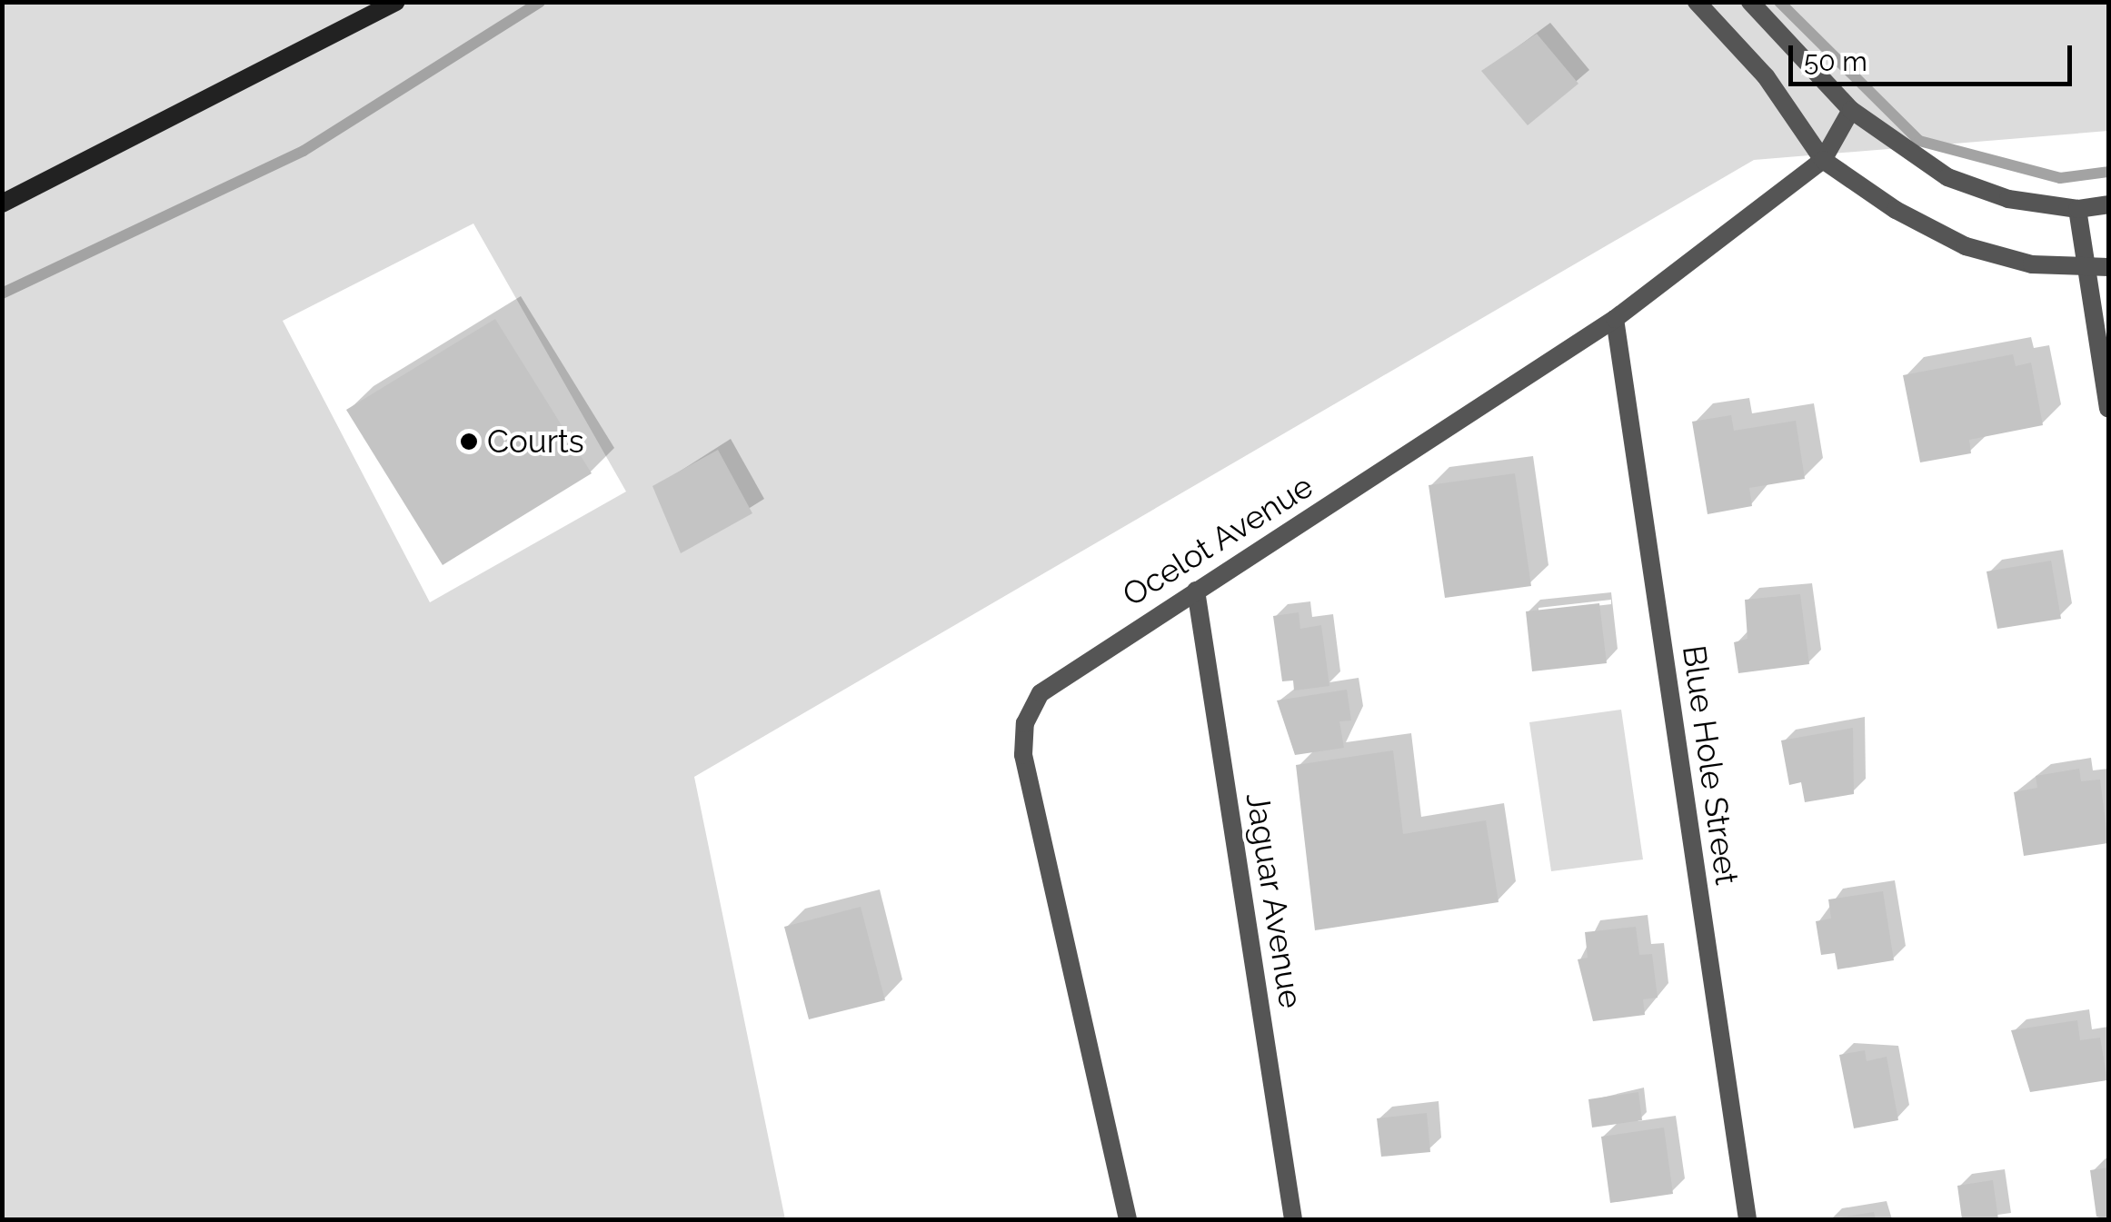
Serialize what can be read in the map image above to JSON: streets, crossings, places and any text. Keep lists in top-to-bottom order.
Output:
{
  "streets": {
    "street": ["Ocelot Avenue", "Blue Hole Street", "Jaguar Avenue"]
  },
  "crossings": [
    ["Ocelot Avenue", "Blue Hole Street"],
    ["Ocelot Avenue", "Jaguar Avenue"]
  ],
  "places": ["Courts"],
  "scale_bar": "50 m"
}
